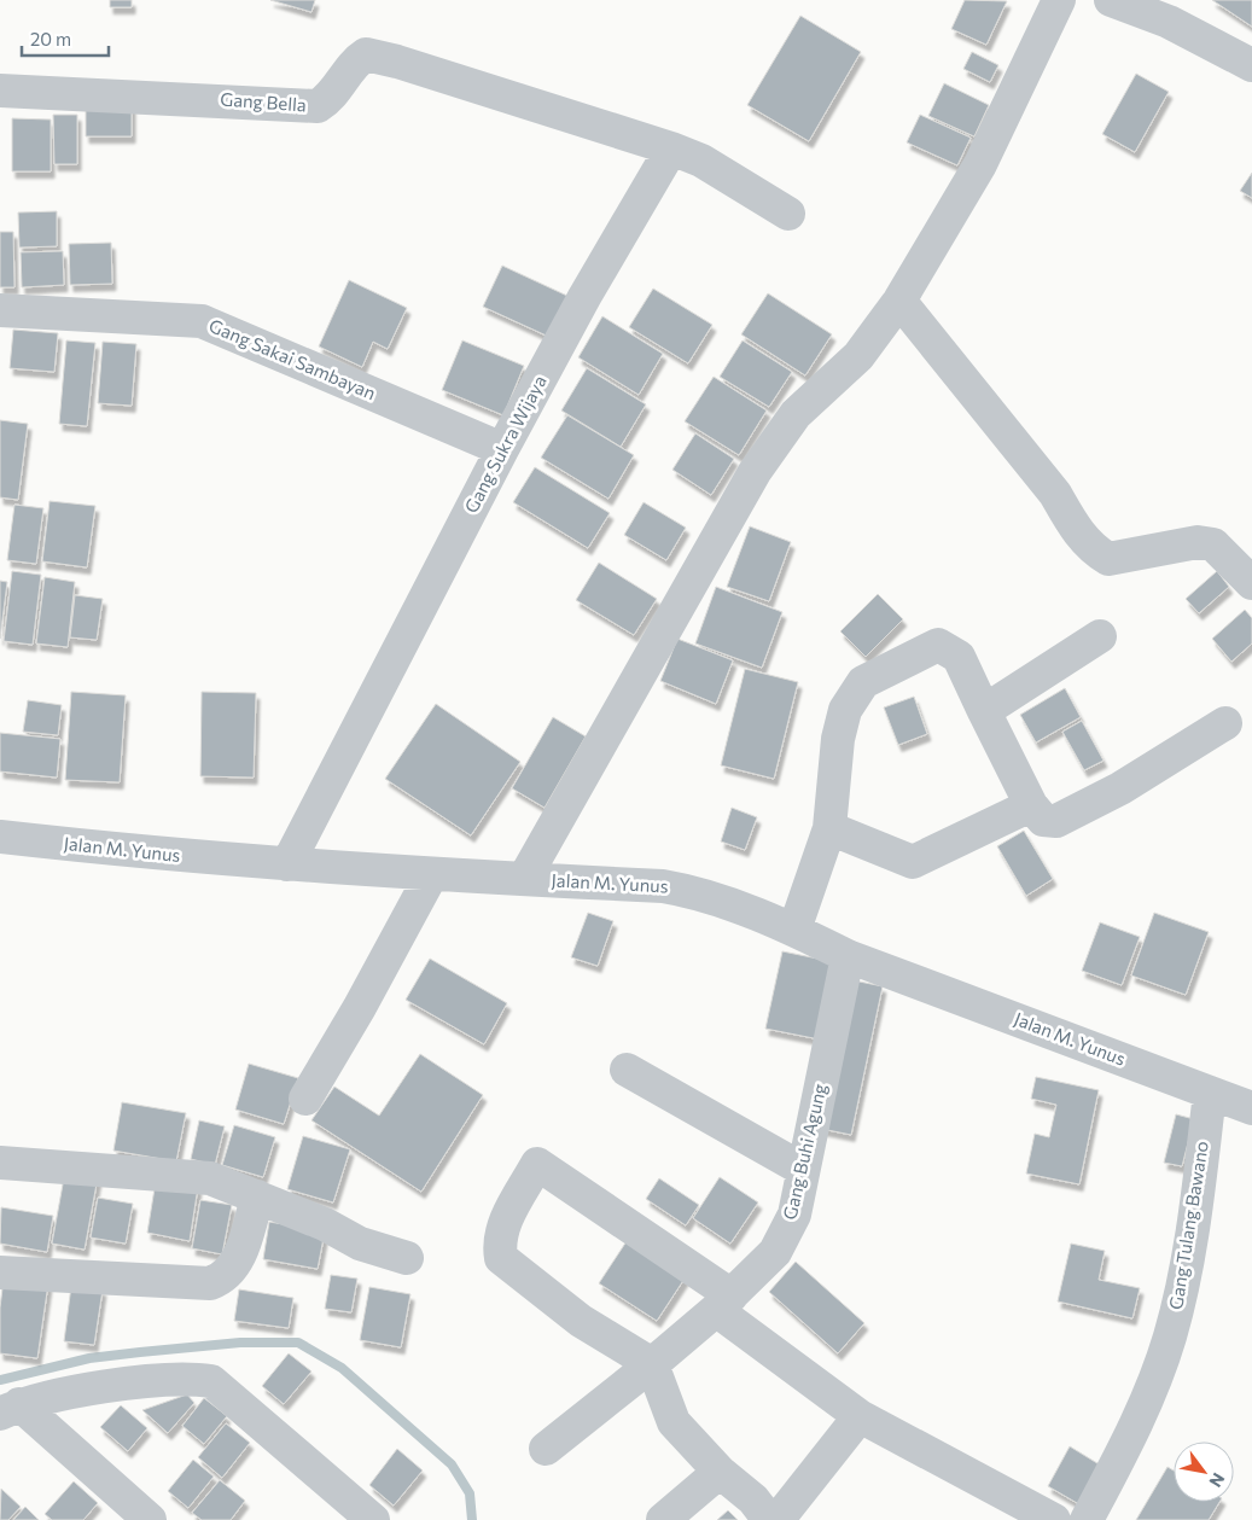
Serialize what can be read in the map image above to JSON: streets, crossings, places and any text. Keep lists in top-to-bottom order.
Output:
{
  "streets": {
    "street": [
      "Gang Bella",
      "Gang Sakai Sambayan",
      "Gang Sukra Wijaya",
      "Jalan M. Yunus",
      "Gang Buhi Agung",
      "Gang Tulang Bawano"
    ]
  },
  "crossings": [
    ["Gang Bella", "Gang Sukra Wijaya"],
    ["Gang Sakai Sambayan", "Gang Sukra Wijaya"],
    ["Gang Sukra Wijaya", "Jalan M. Yunus"],
    ["Jalan M. Yunus", "Gang Buhi Agung"],
    ["Jalan M. Yunus", "Gang Tulang Bawano"]
  ],
  "scale_bar": "20 m",
  "north": "bottom right"
}
